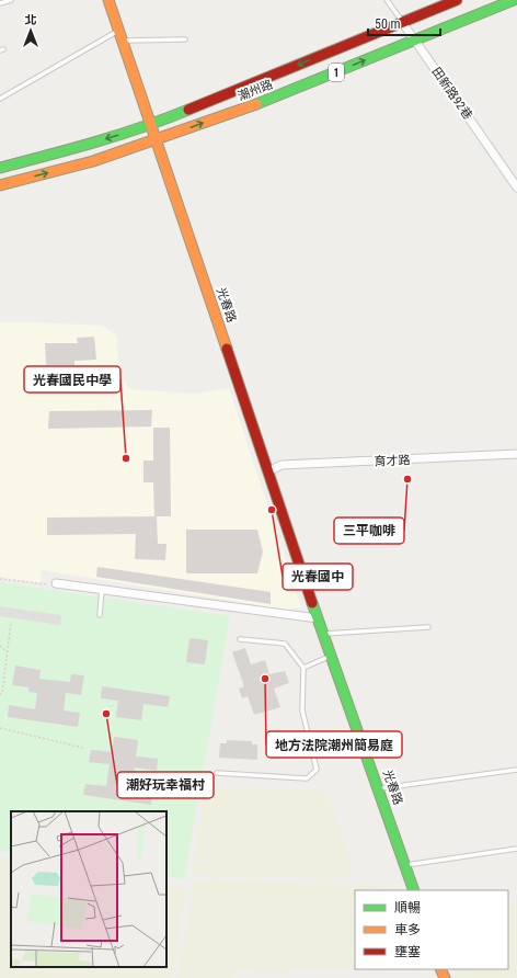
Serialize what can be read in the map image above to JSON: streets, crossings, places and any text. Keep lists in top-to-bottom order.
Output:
{
  "streets": {
    "main road": ["1", "潮州路", "光春路"],
    "street": ["田新路92巷", "育才路"]
  },
  "crossings": [
    ["潮州路", "田新路92巷"],
    ["潮州路", "光春路"],
    ["光春路", "育才路"]
  ],
  "places": [
    "光春國民中學",
    "三平咖啡",
    "光春國中",
    "地方法院潮州簡易庭",
    "潮好玩幸福村"
  ],
  "legend": ["順暢", "車多", "壅塞"],
  "scale_bar": "50 m",
  "north": "top"
}
